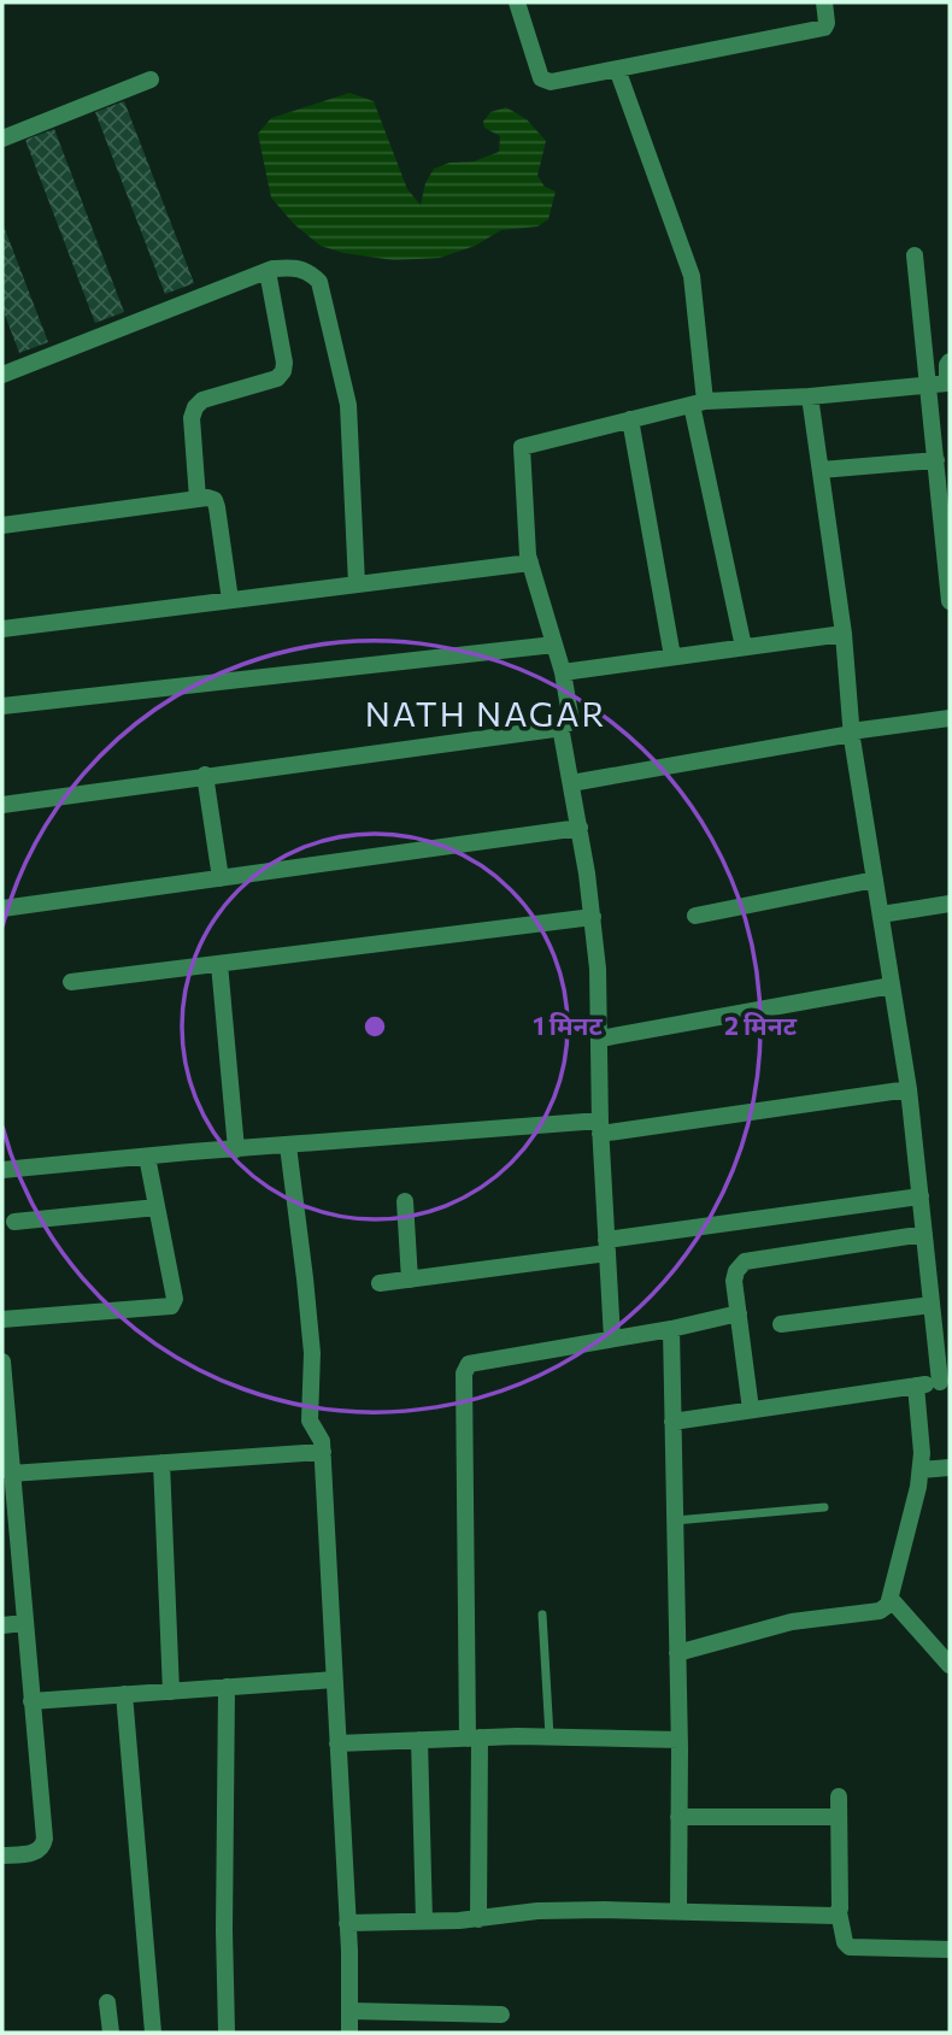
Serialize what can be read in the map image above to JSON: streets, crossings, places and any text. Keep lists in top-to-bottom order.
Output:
{
  "districts": ["NATH NAGAR"],
  "rings": ["1 मिनट", "2 मिनट"]
}
